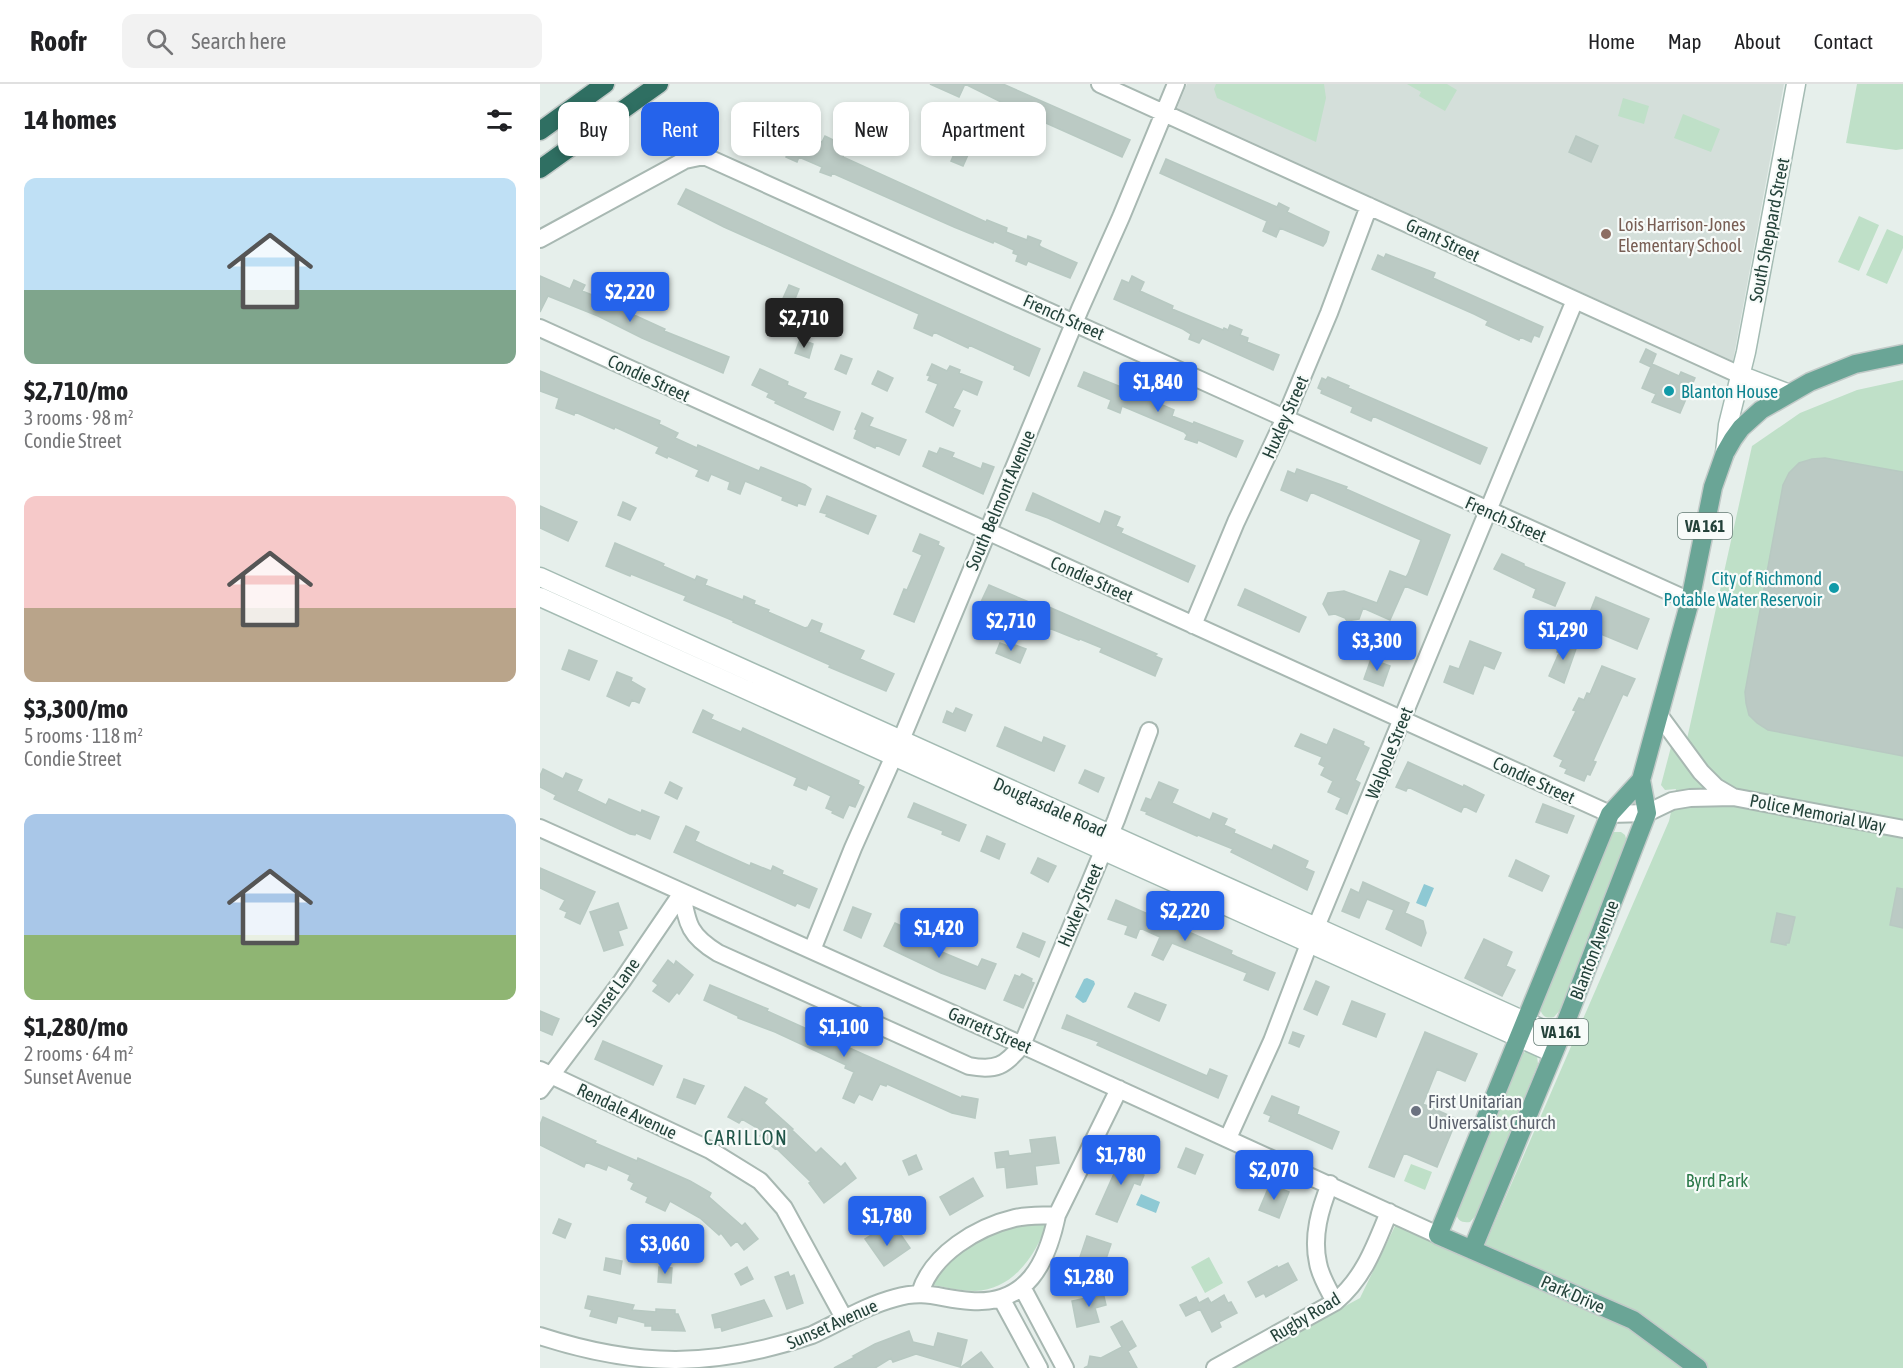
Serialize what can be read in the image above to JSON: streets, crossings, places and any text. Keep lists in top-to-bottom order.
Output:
{
  "streets": {
    "main road": ["VA 161", "Blanton Avenue", "Park Drive"],
    "street": [
      "South Sheppard Street",
      "Grant Street",
      "French Street",
      "Condie Street",
      "Huxley Street",
      "South Belmont Avenue",
      "Walpole Street",
      "Douglasdale Road",
      "Police Memorial Way",
      "Sunset Lane",
      "Garrett Street",
      "Rendale Avenue",
      "Rugby Road",
      "Sunset Avenue"
    ]
  },
  "crossings": [
    ["South Sheppard Street", "Grant Street"],
    ["South Sheppard Street", "Blanton Avenue"],
    ["Grant Street", "Huxley Street"],
    ["Grant Street", "South Belmont Avenue"],
    ["Grant Street", "Walpole Street"],
    ["Grant Street", "Blanton Avenue"],
    ["French Street", "Huxley Street"],
    ["French Street", "South Belmont Avenue"],
    ["French Street", "Walpole Street"],
    ["French Street", "Blanton Avenue"],
    ["Condie Street", "Huxley Street"],
    ["Condie Street", "South Belmont Avenue"],
    ["Condie Street", "Walpole Street"],
    ["Condie Street", "Police Memorial Way"],
    ["Condie Street", "Blanton Avenue"],
    ["Huxley Street", "Douglasdale Road"],
    ["Huxley Street", "Garrett Street"],
    ["South Belmont Avenue", "Douglasdale Road"],
    ["South Belmont Avenue", "Garrett Street"],
    ["Walpole Street", "Douglasdale Road"],
    ["Walpole Street", "Garrett Street"],
    ["Douglasdale Road", "Blanton Avenue"],
    ["Police Memorial Way", "Blanton Avenue"],
    ["Blanton Avenue", "Garrett Street"],
    ["Blanton Avenue", "Park Drive"],
    ["Sunset Lane", "Garrett Street"],
    ["Sunset Lane", "Rendale Avenue"],
    ["Garrett Street", "Park Drive"],
    ["Garrett Street", "Rugby Road"],
    ["Garrett Street", "Sunset Avenue"],
    ["Rendale Avenue", "Sunset Avenue"]
  ],
  "districts": ["CARILLON"],
  "parks": ["Byrd Park"],
  "places": [
    "Lois Harrison-Jones Elementary School",
    "Blanton House",
    "City of Richmond Potable Water Reservoir",
    "First Unitarian Universalist Church"
  ],
  "page": {
    "header": "Roofr",
    "search": "Search here",
    "nav": [
      "Home",
      "Map",
      "About",
      "Contact"
    ],
    "heading": "14 homes",
    "chip": [
      "Buy",
      "Rent",
      "Filters",
      "New",
      "Apartment"
    ],
    "list": [
      {
        "name": "$2,710/mo",
        "note": "3 rooms · 98 m² · Condie Street"
      },
      {
        "name": "$3,300/mo",
        "note": "5 rooms · 118 m² · Condie Street"
      },
      {
        "name": "$1,280/mo",
        "note": "2 rooms · 64 m² · Sunset Avenue"
      }
    ],
    "price": [
      "$2,220",
      "$2,710",
      "$1,840",
      "$2,710",
      "$1,290",
      "$3,300",
      "$2,220",
      "$1,420",
      "$1,100",
      "$1,780",
      "$2,070",
      "$1,780",
      "$3,060",
      "$1,280"
    ]
  }
}
